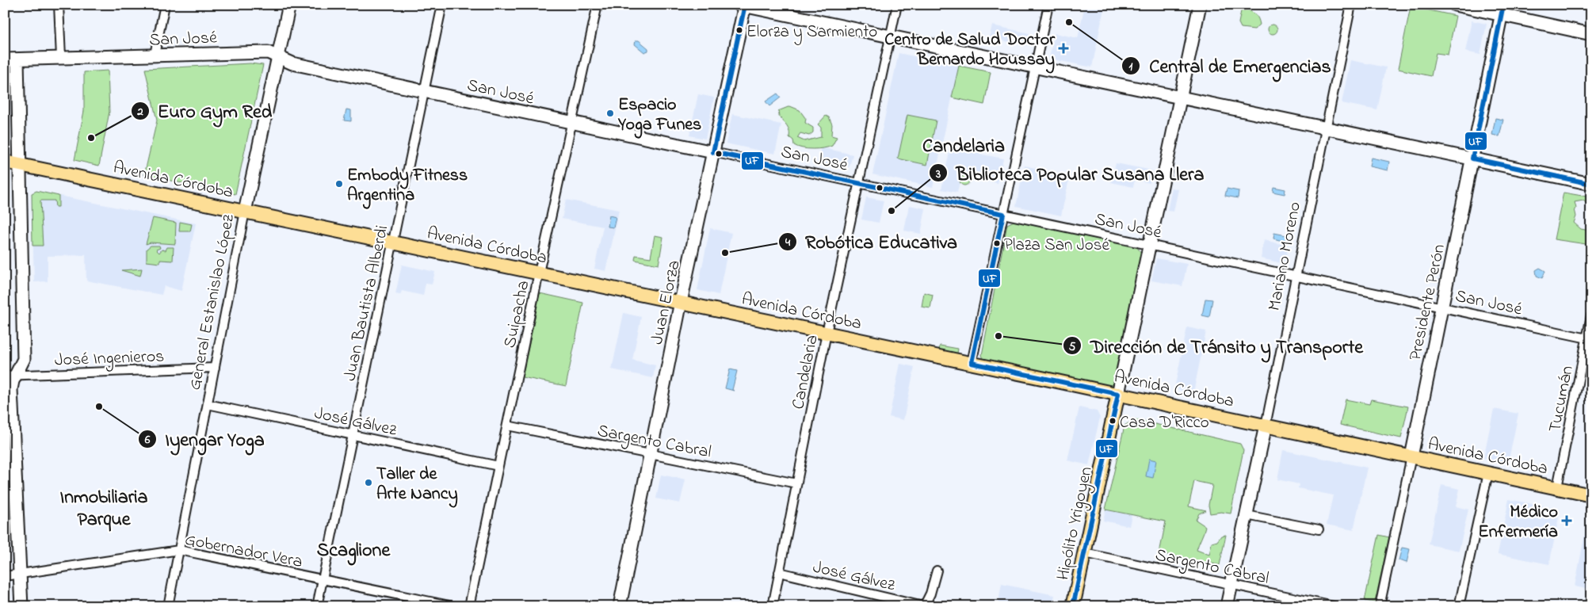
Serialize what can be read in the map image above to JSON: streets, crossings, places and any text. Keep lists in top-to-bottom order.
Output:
{
  "streets": {
    "main road": ["Avenida Córdoba", "Hipólito Yrigoyen"],
    "street": [
      "San José",
      "Mariano Moreno",
      "General Estanislao López",
      "Juan Elorza",
      "Presidente Perón",
      "Juan Bautista Alberdi",
      "Suipacha",
      "José Ingenieros",
      "Candelaria",
      "Tucumán",
      "José Gálvez",
      "Sargento Cabral",
      "Gobernador Vera"
    ]
  },
  "crossings": [
    ["San José", "Mariano Moreno"],
    ["San José", "General Estanislao López"],
    ["San José", "Juan Elorza"],
    ["San José", "Presidente Perón"],
    ["San José", "Juan Bautista Alberdi"],
    ["San José", "Suipacha"],
    ["San José", "Candelaria"],
    ["San José", "Tucumán"],
    ["San José", "Hipólito Yrigoyen"],
    ["Avenida Córdoba", "Mariano Moreno"],
    ["Avenida Córdoba", "General Estanislao López"],
    ["Avenida Córdoba", "Juan Elorza"],
    ["Avenida Córdoba", "Presidente Perón"],
    ["Avenida Córdoba", "Juan Bautista Alberdi"],
    ["Avenida Córdoba", "Suipacha"],
    ["Avenida Córdoba", "Candelaria"],
    ["Avenida Córdoba", "Tucumán"],
    ["Avenida Córdoba", "Hipólito Yrigoyen"],
    ["Mariano Moreno", "Sargento Cabral"],
    ["General Estanislao López", "José Ingenieros"],
    ["General Estanislao López", "José Gálvez"],
    ["General Estanislao López", "Gobernador Vera"],
    ["Juan Elorza", "Sargento Cabral"],
    ["Juan Bautista Alberdi", "José Gálvez"],
    ["Juan Bautista Alberdi", "Gobernador Vera"],
    ["Suipacha", "José Gálvez"],
    ["Suipacha", "Sargento Cabral"],
    ["Candelaria", "José Gálvez"],
    ["Candelaria", "Sargento Cabral"],
    ["Sargento Cabral", "Hipólito Yrigoyen"]
  ],
  "districts": ["Candelaria", "Inmobiliaria Parque", "Scaglione"],
  "places": {
    "other": [
      "Central de Emergencias",
      "Elorza y Sarmiento",
      "Espacio Yoga Funes",
      "Euro Gym Red",
      "Embody Fitness Argentina",
      "Biblioteca Popular Susana Llera",
      "Plaza San José",
      "Robótica Educativa",
      "Dirección de Tránsito y Transporte",
      "Iyengar Yoga",
      "Casa D'Ricco",
      "Taller de Arte Nancy"
    ],
    "health": ["Centro de Salud Doctor Bernardo Houssay", "Médico Enfermería"]
  },
  "lines": ["transit line UF"]
}
